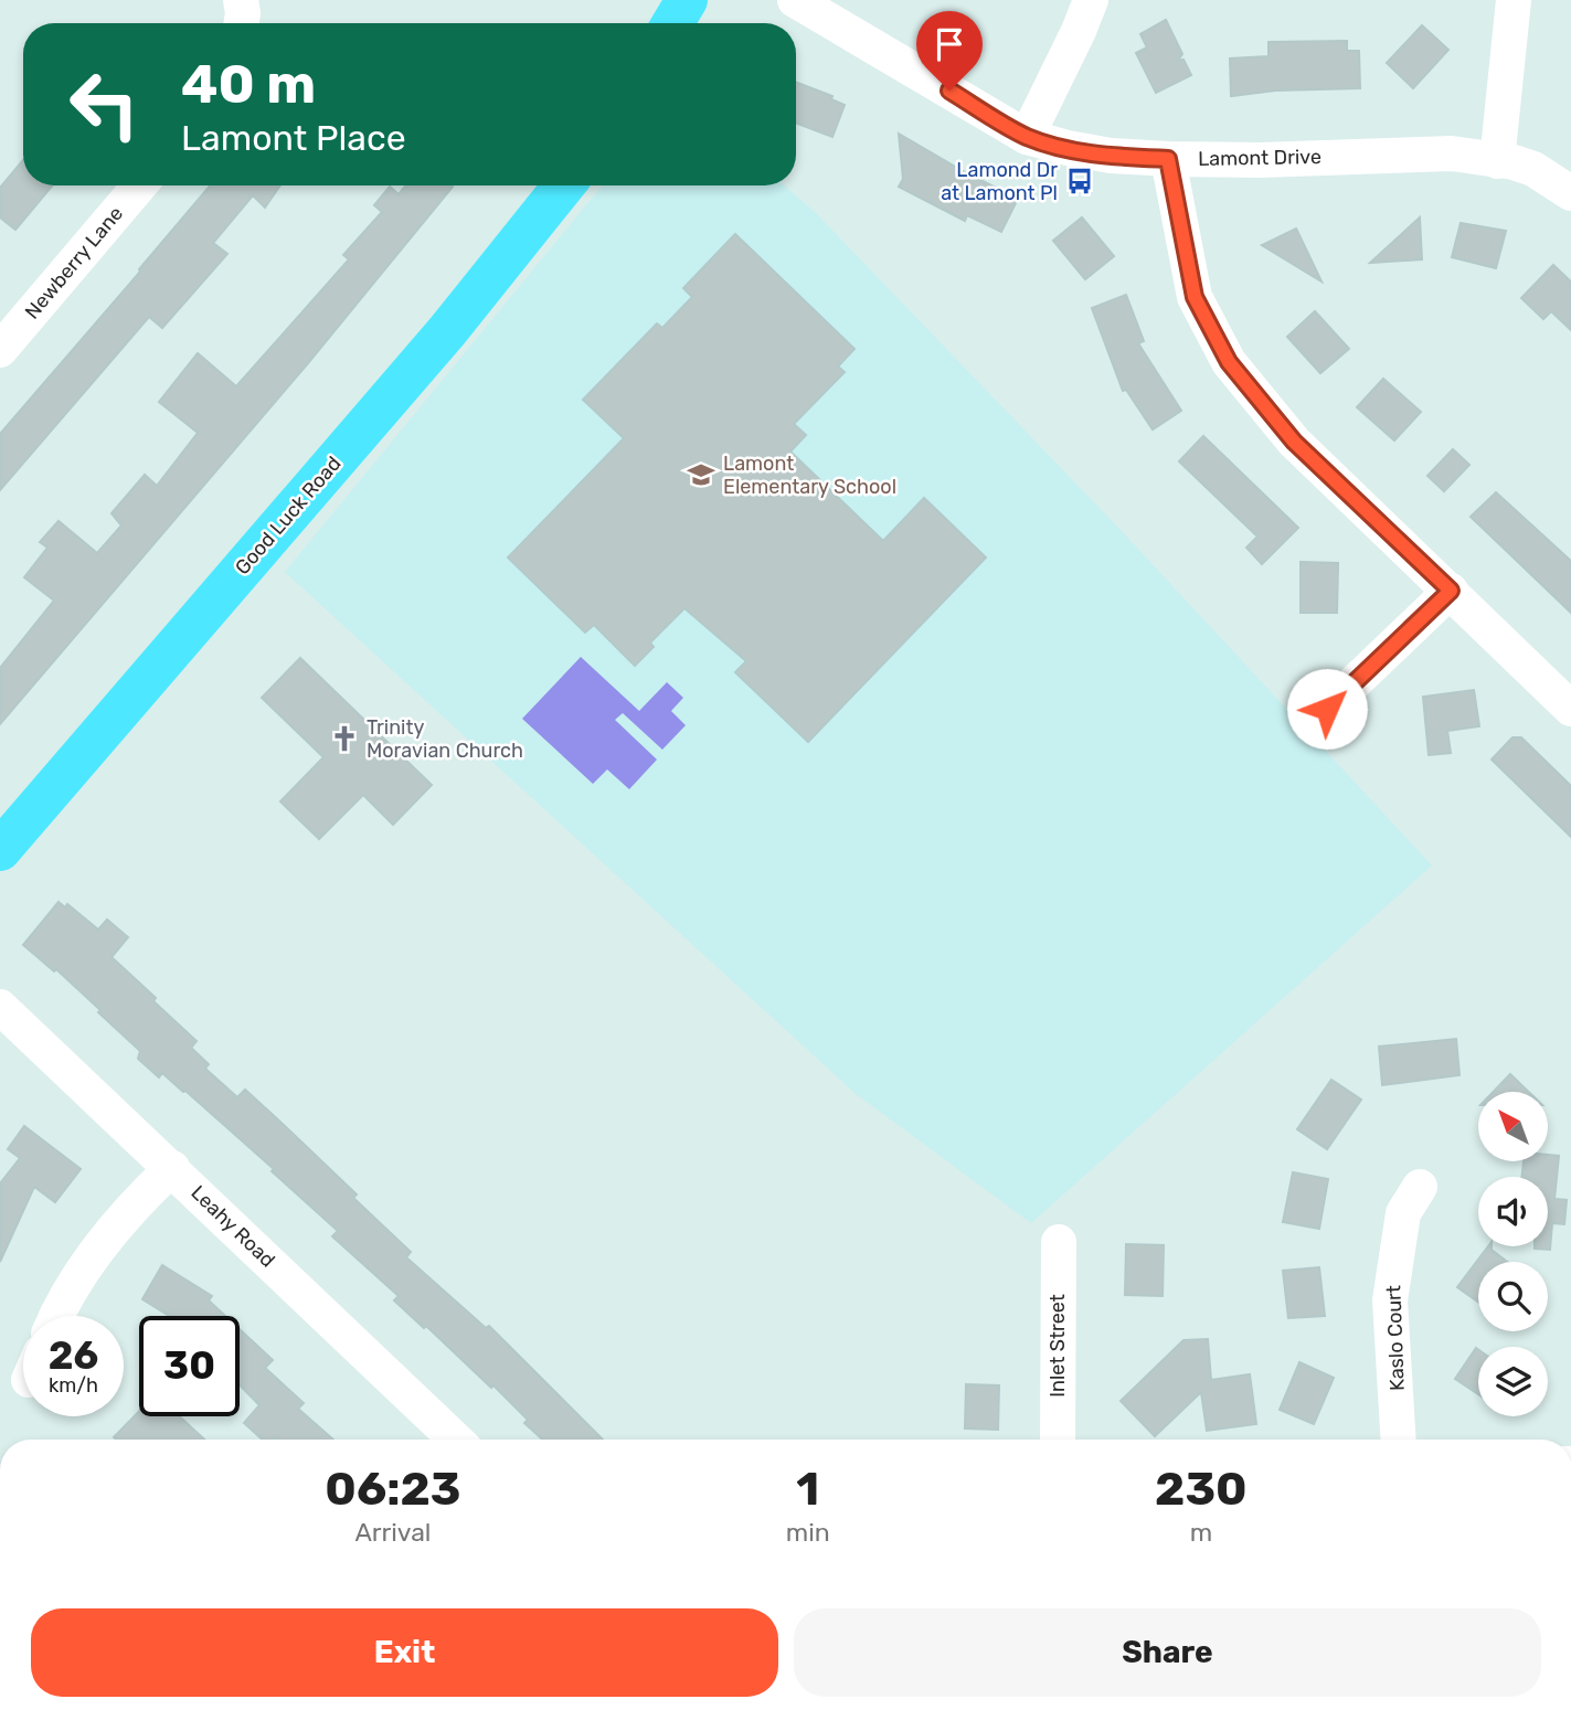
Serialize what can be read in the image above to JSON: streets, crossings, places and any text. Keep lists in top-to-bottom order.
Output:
{
  "streets": {
    "main road": ["Good Luck Road"],
    "street": [
      "Lamont Drive",
      "Newberry Lane",
      "Leahy Road",
      "Kaslo Court",
      "Inlet Street"
    ]
  },
  "places": {
    "bus stop": ["Lamond Dr at Lamont Pl"],
    "school or university": ["Lamont Elementary School"],
    "church": ["Trinity Moravian Church"]
  },
  "north": "top left",
  "page": {
    "turn": ["40 m", "Lamont Place"],
    "speed": "26 km/h",
    "limit": "30",
    "eta": [
      "06:23",
      "Arrival",
      "1",
      "min",
      "230",
      "m"
    ],
    "buttons": ["Exit", "Share"]
  }
}
